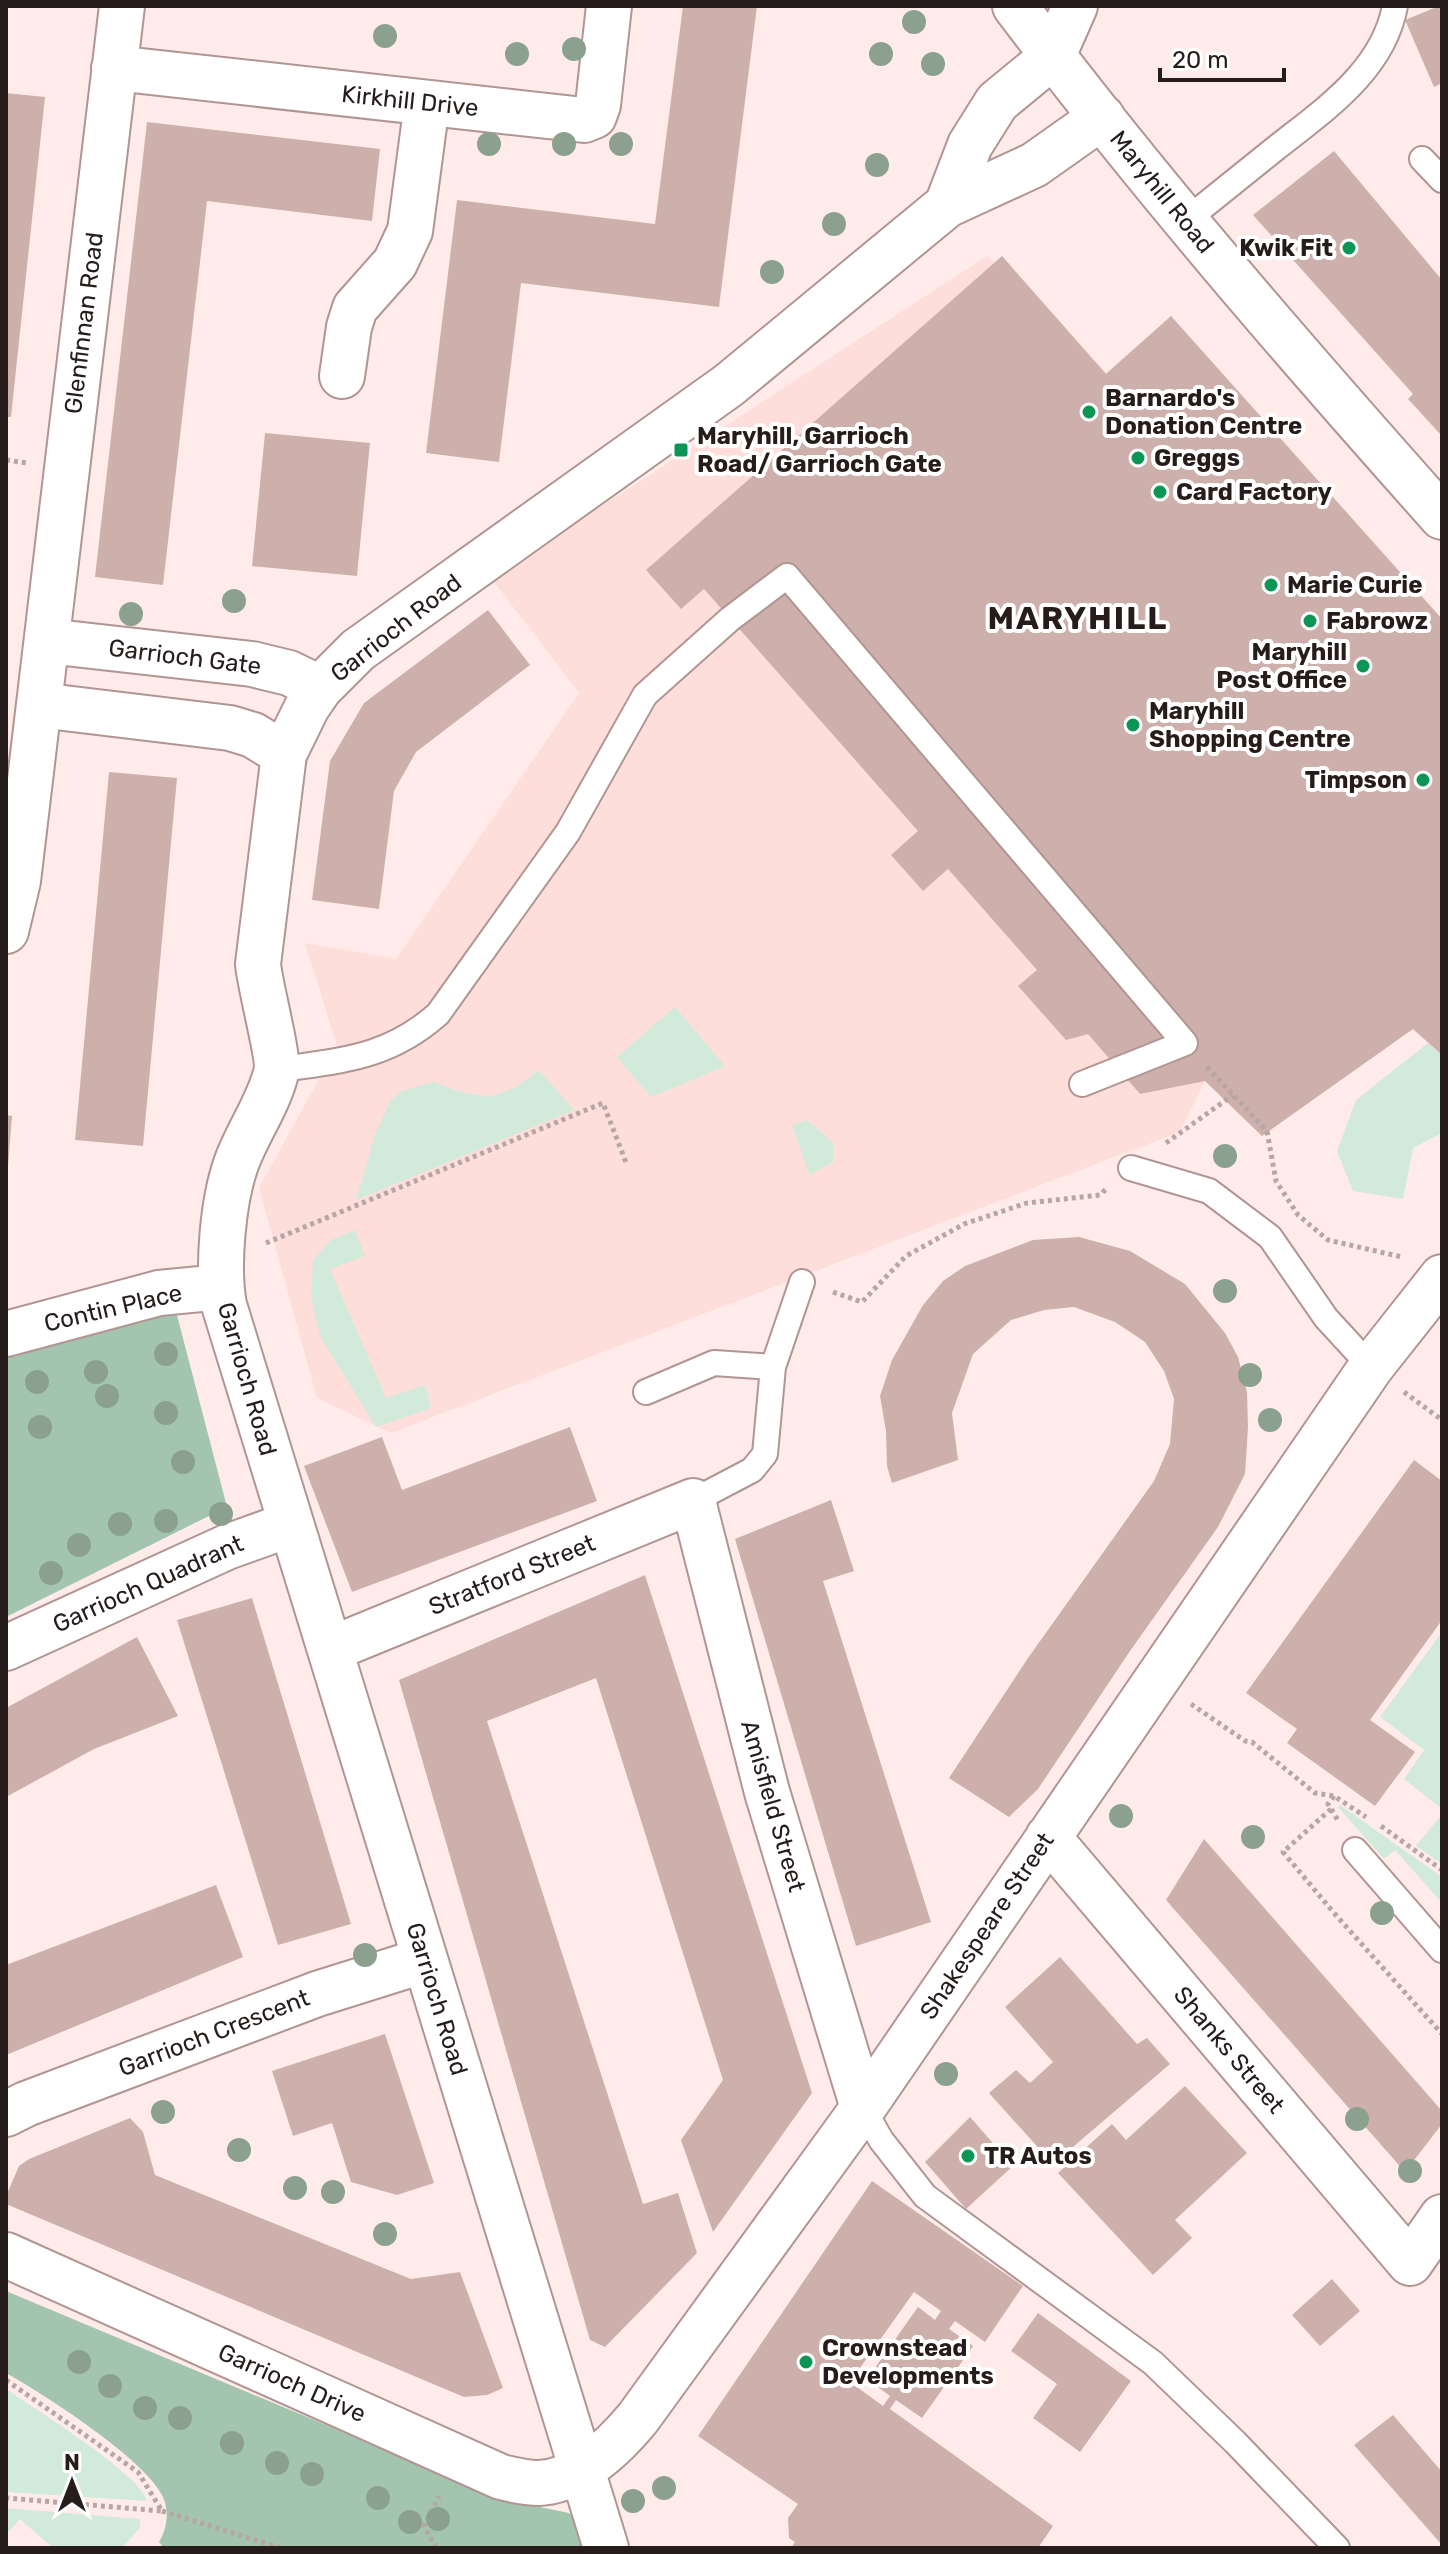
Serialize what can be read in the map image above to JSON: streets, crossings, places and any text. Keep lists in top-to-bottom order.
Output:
{
  "streets": {
    "street": [
      "Kirkhill Drive",
      "Maryhill Road",
      "Glenfinnan Road",
      "Garrioch Road",
      "Garrioch Gate",
      "Contin Place",
      "Stratford Street",
      "Garrioch Quadrant",
      "Amisfield Street",
      "Shakespeare Street",
      "Garrioch Crescent",
      "Shanks Street",
      "Garrioch Drive"
    ]
  },
  "crossings": [
    ["Kirkhill Drive", "Glenfinnan Road"],
    ["Maryhill Road", "Garrioch Road"],
    ["Glenfinnan Road", "Garrioch Gate"],
    ["Garrioch Road", "Garrioch Gate"],
    ["Garrioch Road", "Contin Place"],
    ["Garrioch Road", "Stratford Street"],
    ["Garrioch Road", "Garrioch Quadrant"],
    ["Garrioch Road", "Shakespeare Street"],
    ["Garrioch Road", "Garrioch Crescent"],
    ["Garrioch Road", "Garrioch Drive"],
    ["Stratford Street", "Amisfield Street"],
    ["Amisfield Street", "Shakespeare Street"],
    ["Shakespeare Street", "Shanks Street"],
    ["Shakespeare Street", "Garrioch Drive"]
  ],
  "districts": ["MARYHILL"],
  "places": {
    "other": [
      "Kwik Fit",
      "Barnardo's Donation Centre",
      "Greggs",
      "Card Factory",
      "Marie Curie",
      "Fabrowz",
      "Maryhill Post Office",
      "Maryhill Shopping Centre",
      "Timpson",
      "TR Autos",
      "Crownstead Developments"
    ],
    "transit": ["Maryhill, Garrioch Road/ Garrioch Gate"]
  },
  "scale_bar": "20 m",
  "north": "top"
}
